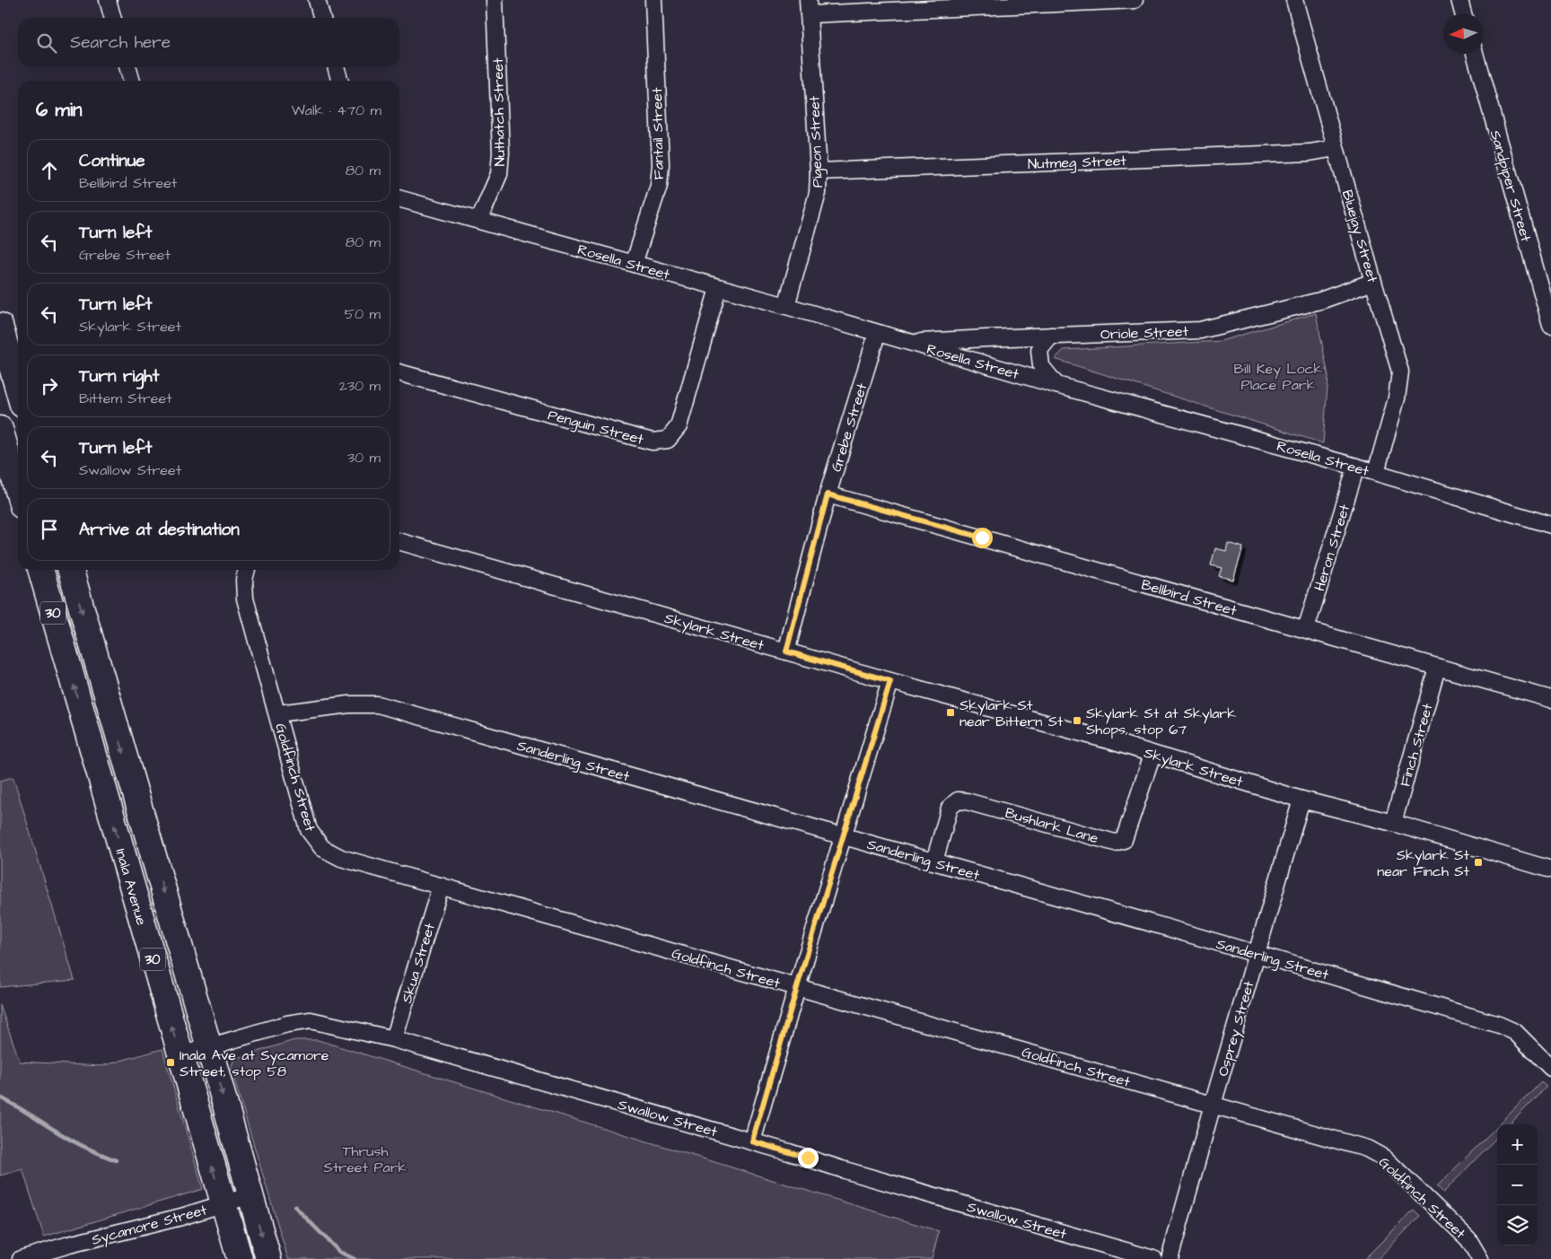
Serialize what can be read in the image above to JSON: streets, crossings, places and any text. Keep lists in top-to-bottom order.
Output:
{
  "streets": {
    "main road": ["30", "Inala Avenue"],
    "street": [
      "Nuthatch Street",
      "Fantail Street",
      "Pigeon Street",
      "Nutmeg Street",
      "Sandpiper Street",
      "Bluejay Street",
      "Rosella Street",
      "Oriole Street",
      "Penguin Street",
      "Grebe Street",
      "Heron Street",
      "Bellbird Street",
      "Skylark Street",
      "Finch Street",
      "Sanderling Street",
      "Goldfinch Street",
      "Bushlark Lane",
      "Skua Street",
      "Osprey Street",
      "Swallow Street",
      "Sycamore Street"
    ]
  },
  "crossings": [
    ["Nuthatch Street", "Rosella Street"],
    ["Fantail Street", "Rosella Street"],
    ["Pigeon Street", "Nutmeg Street"],
    ["Pigeon Street", "Rosella Street"],
    ["Nutmeg Street", "Bluejay Street"],
    ["Bluejay Street", "Rosella Street"],
    ["Bluejay Street", "Oriole Street"],
    ["Rosella Street", "Oriole Street"],
    ["Rosella Street", "Penguin Street"],
    ["Rosella Street", "Grebe Street"],
    ["Rosella Street", "Heron Street"],
    ["Grebe Street", "Bellbird Street"],
    ["Grebe Street", "Skylark Street"],
    ["Heron Street", "Bellbird Street"],
    ["Bellbird Street", "Finch Street"],
    ["Skylark Street", "Finch Street"],
    ["Skylark Street", "Bushlark Lane"],
    ["Skylark Street", "Osprey Street"],
    ["Sanderling Street", "Goldfinch Street"],
    ["Sanderling Street", "Bushlark Lane"],
    ["Sanderling Street", "Osprey Street"],
    ["Goldfinch Street", "Skua Street"],
    ["Goldfinch Street", "Osprey Street"],
    ["Inala Avenue", "Swallow Street"],
    ["Inala Avenue", "Sycamore Street"],
    ["Skua Street", "Swallow Street"]
  ],
  "parks": ["Bill Key Lock Place Park", "Thrush Street Park"],
  "places": {
    "transit": [
      "Skylark St near Bittern St",
      "Skylark St at Skylark Shops, stop 67",
      "Skylark St near Finch St",
      "Inala Ave at Sycamore Street, stop 58"
    ]
  },
  "north": "left",
  "page": {
    "search": "Search here",
    "heading": ["6 min", "Walk · 470 m"],
    "list": [
      ["Continue", "Bellbird Street", "80 m"],
      ["Turn left", "Grebe Street", "80 m"],
      ["Turn left", "Skylark Street", "50 m"],
      ["Turn right", "Bittem Street", "230 m"],
      ["Turn left", "Swallow Street", "30 m"],
      "Arrive at destination"
    ],
    "map_buttons": ["+", "−"]
  }
}
